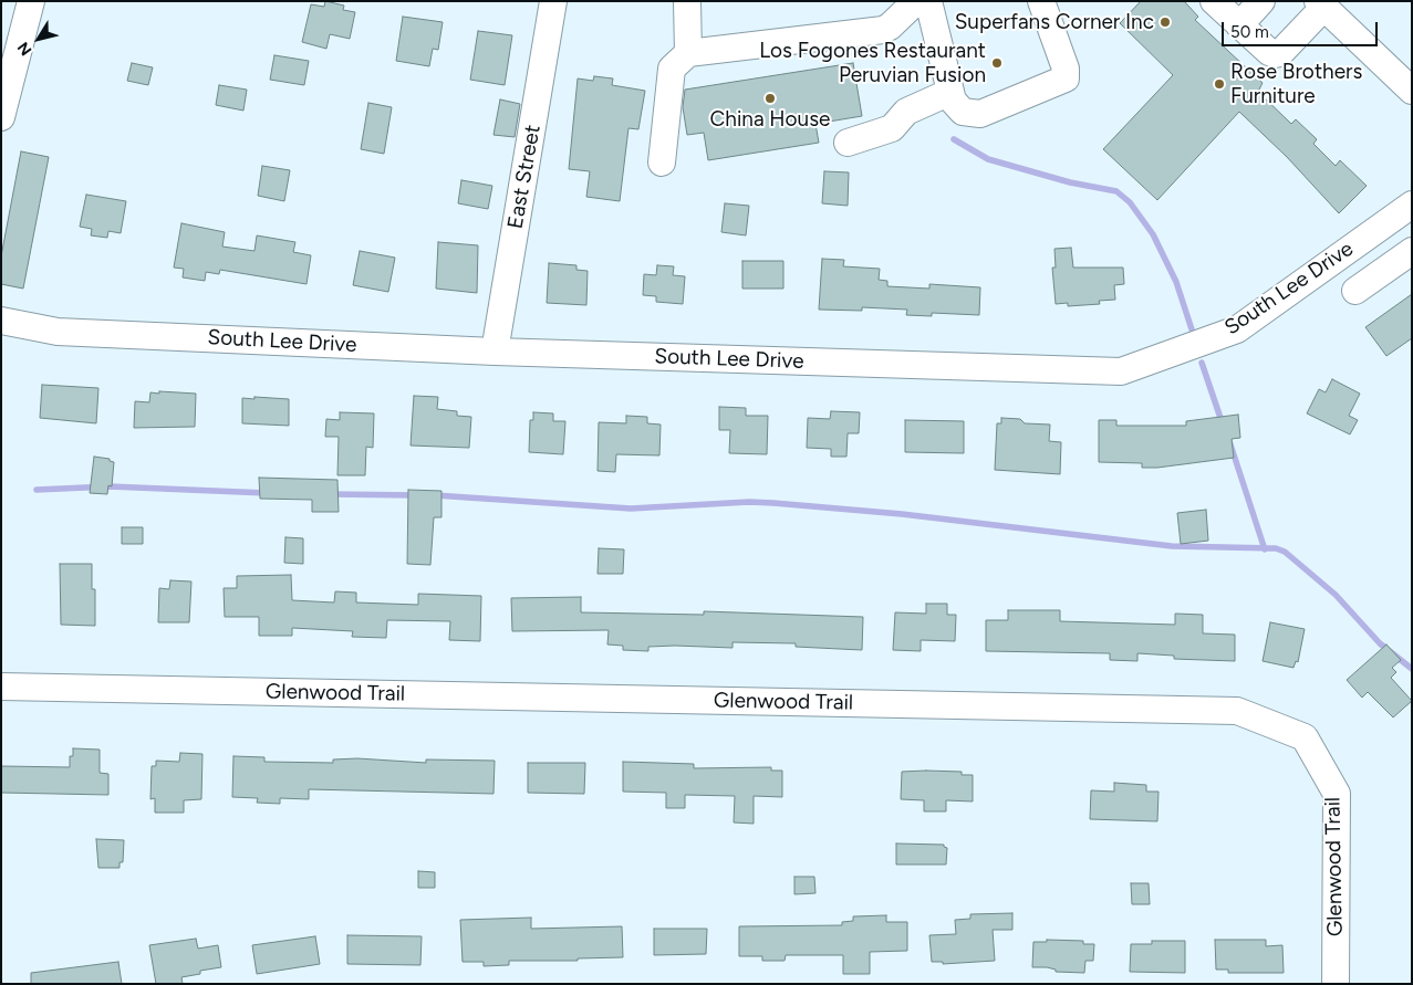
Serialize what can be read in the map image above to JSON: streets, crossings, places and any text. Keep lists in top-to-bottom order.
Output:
{
  "streets": {
    "street": ["East Street", "South Lee Drive", "Glenwood Trail"]
  },
  "crossings": [
    ["East Street", "South Lee Drive"]
  ],
  "places": [
    "Superfans Corner Inc",
    "Los Fogones Restaurant Peruvian Fusion",
    "Rose Brothers Furniture",
    "China House"
  ],
  "scale_bar": "50 m",
  "north": "bottom left"
}
